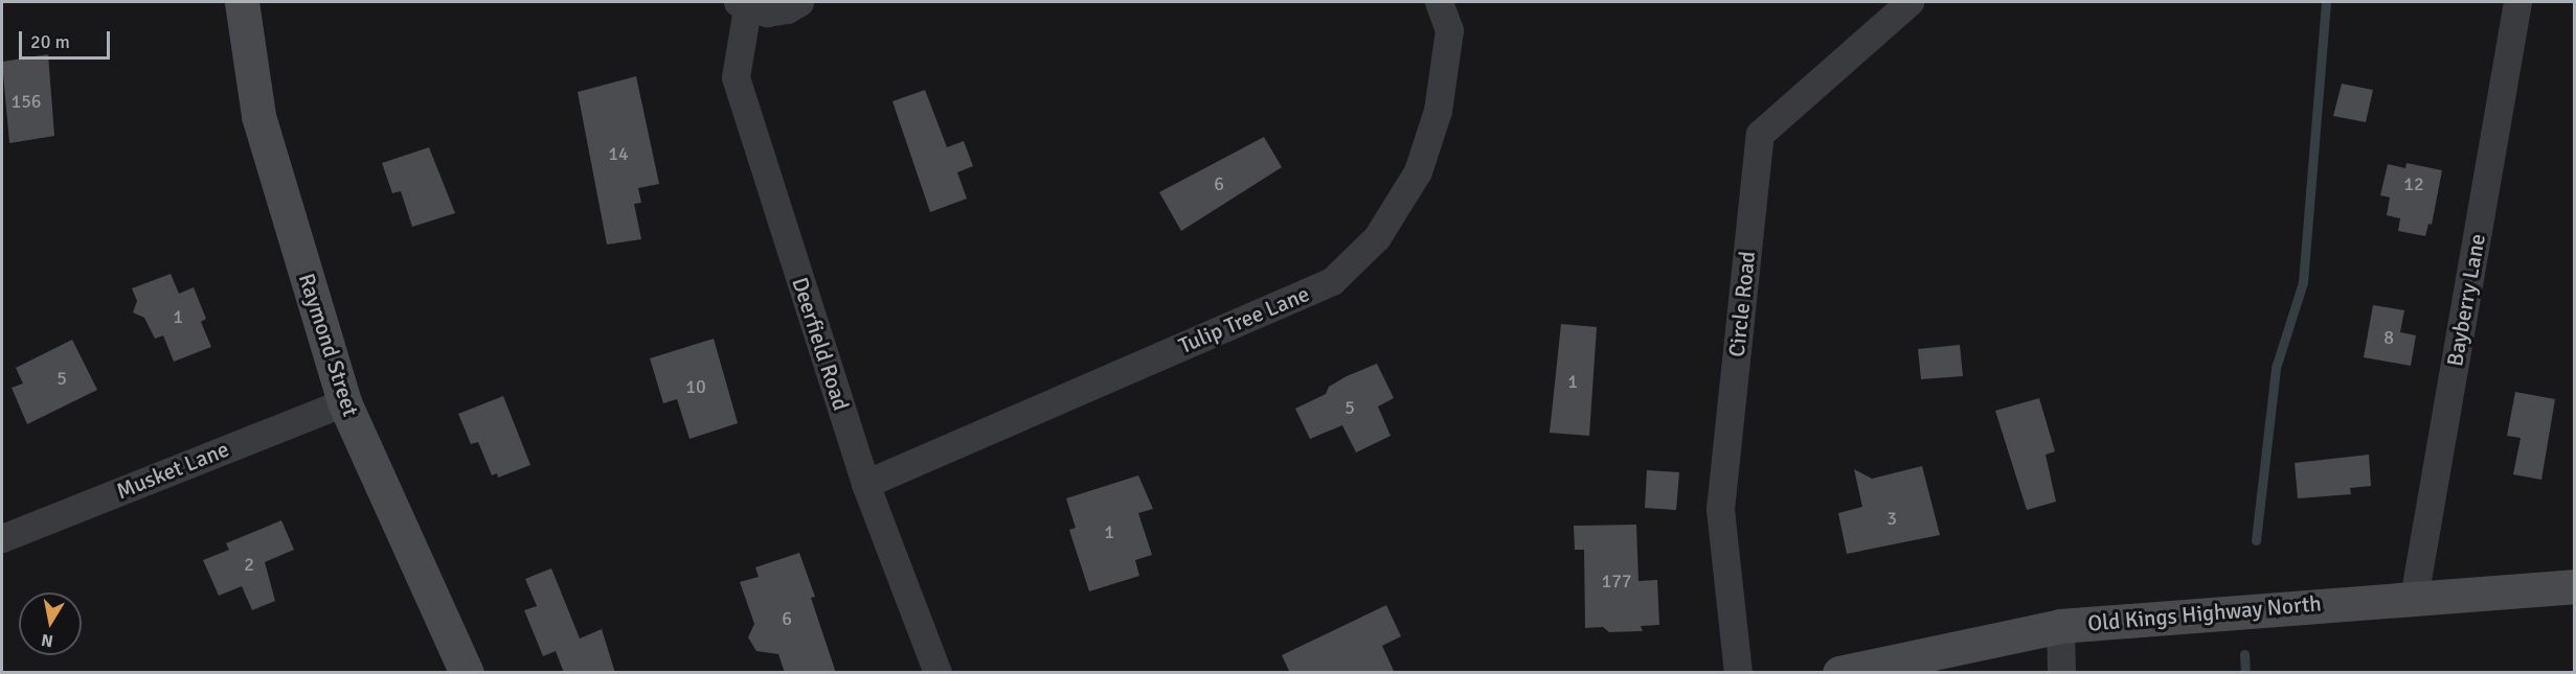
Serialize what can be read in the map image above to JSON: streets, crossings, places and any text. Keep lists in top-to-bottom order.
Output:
{
  "streets": {
    "main road": ["Raymond Street", "Old Kings Highway North"],
    "street": [
      "Bayberry Lane",
      "Circle Road",
      "Tulip Tree Lane",
      "Deerfield Road",
      "Musket Lane"
    ]
  },
  "crossings": [
    ["Bayberry Lane", "Old Kings Highway North"],
    ["Tulip Tree Lane", "Deerfield Road"],
    ["Raymond Street", "Musket Lane"]
  ],
  "house_numbers": [
    "156",
    "14",
    "6",
    "12",
    "1",
    "8",
    "5",
    "1",
    "10",
    "5",
    "3",
    "1",
    "2",
    "177",
    "6"
  ],
  "scale_bar": "20 m",
  "north": "bottom"
}
